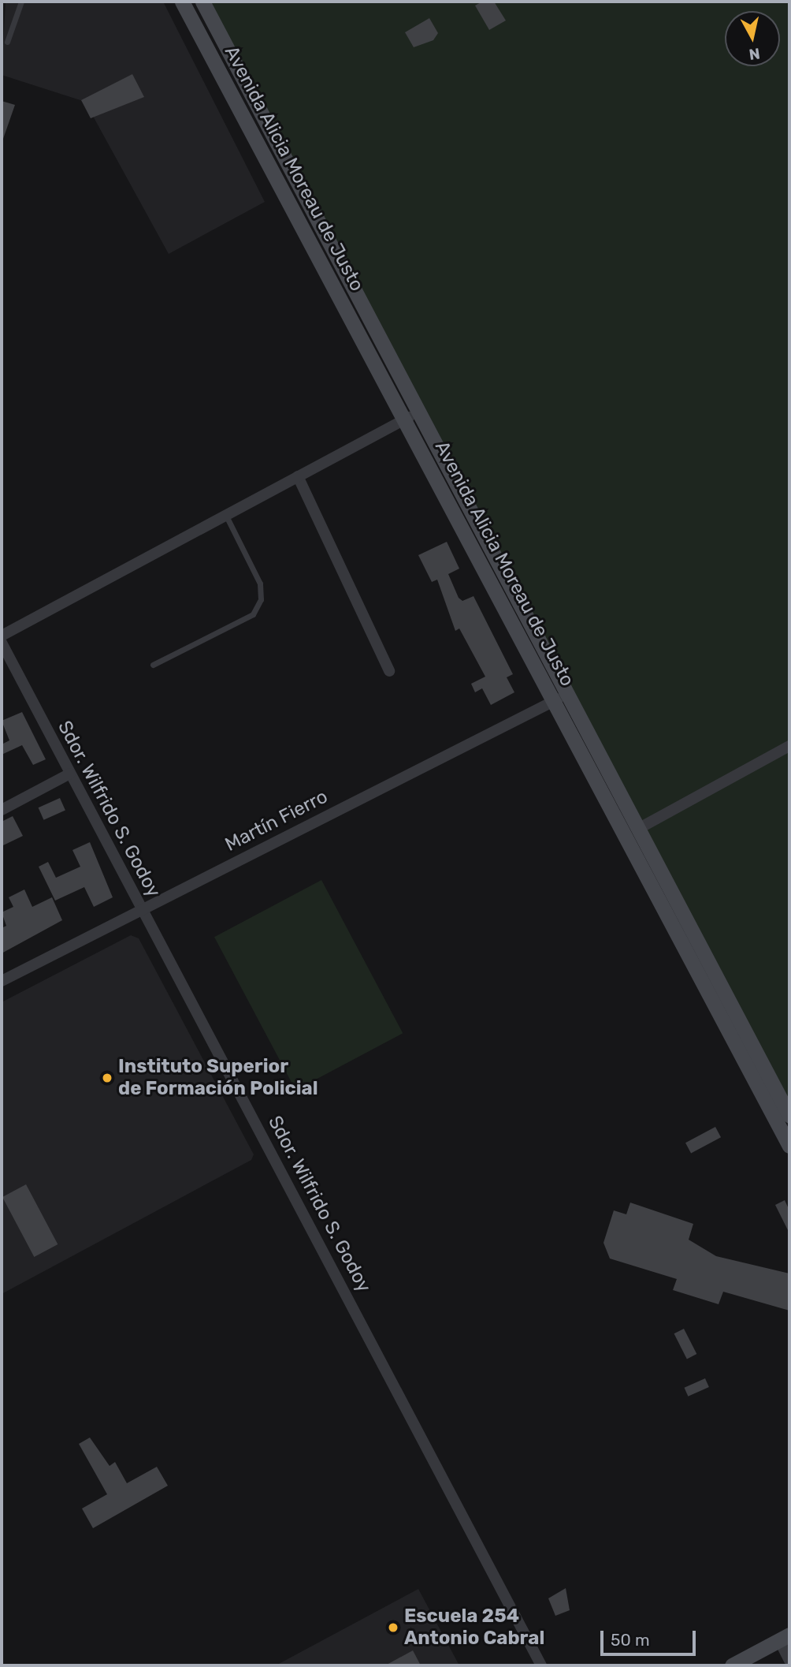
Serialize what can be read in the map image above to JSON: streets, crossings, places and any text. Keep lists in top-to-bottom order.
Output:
{
  "streets": {
    "main road": ["Avenida Alicia Moreau de Justo"],
    "street": ["Sdor. Wilfrido S. Godoy", "Martín Fierro"]
  },
  "crossings": [
    ["Avenida Alicia Moreau de Justo", "Martín Fierro"],
    ["Sdor. Wilfrido S. Godoy", "Martín Fierro"]
  ],
  "places": ["Instituto Superior de Formación Policial", "Escuela 254 Antonio Cabral"],
  "scale_bar": "50 m",
  "north": "bottom"
}
